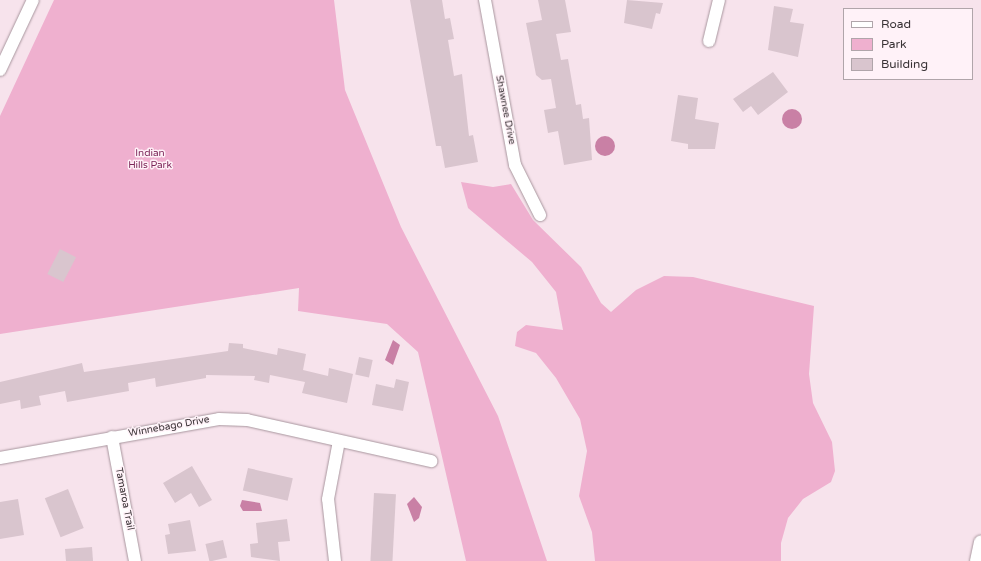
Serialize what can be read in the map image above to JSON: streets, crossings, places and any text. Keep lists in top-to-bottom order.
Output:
{
  "streets": {
    "street": ["Shawnee Drive", "Winnebago Drive", "Tamaroa Trail"]
  },
  "crossings": [
    ["Winnebago Drive", "Tamaroa Trail"]
  ],
  "parks": ["Indian Hills Park"],
  "legend": ["Road", "Park", "Building"]
}
